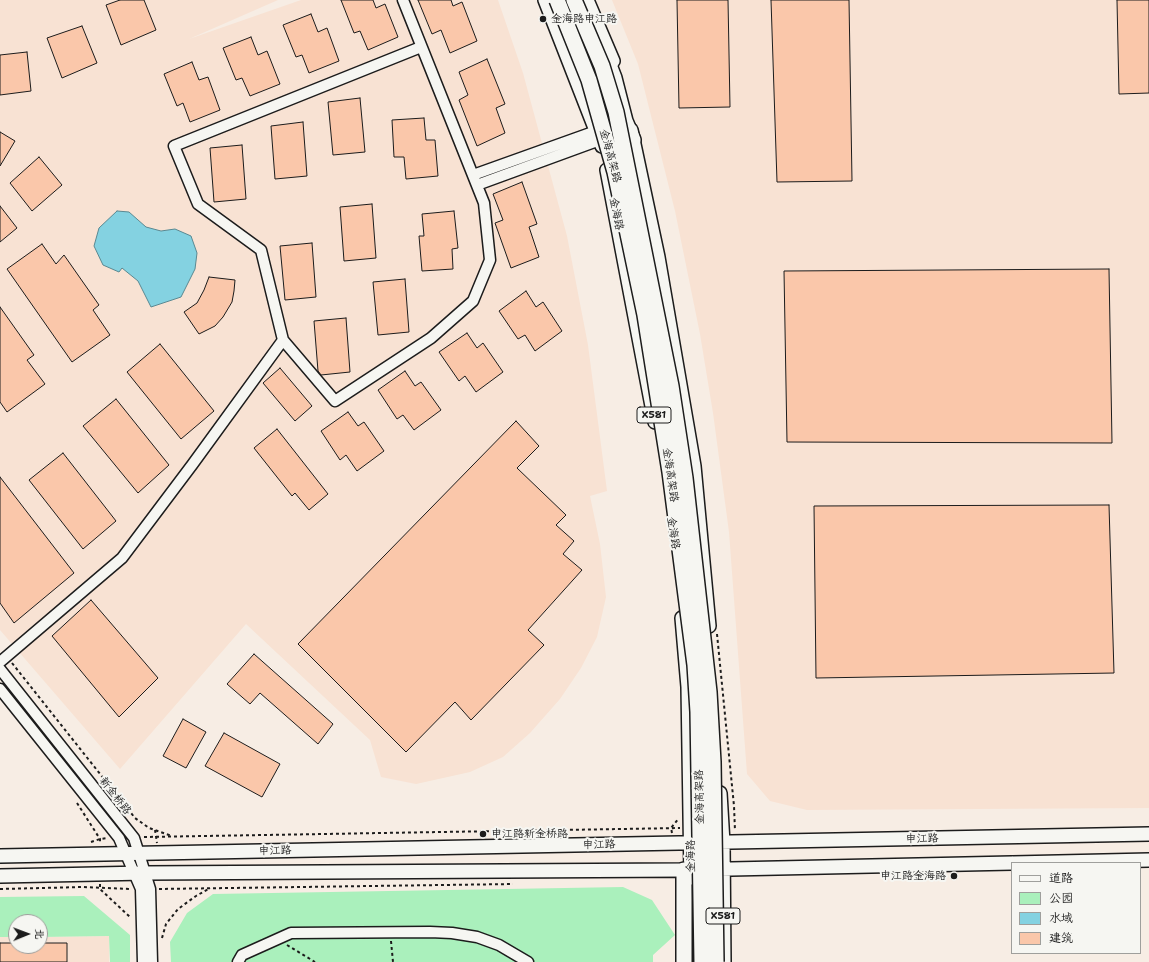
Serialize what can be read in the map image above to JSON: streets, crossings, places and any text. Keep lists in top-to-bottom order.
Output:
{
  "streets": {
    "highway": ["金海高架路"],
    "main road": ["金海路", "X581", "申江路"],
    "street": ["新金桥路"]
  },
  "crossings": [
    ["金海路", "申江路"],
    ["X581", "申江路"],
    ["新金桥路", "申江路"]
  ],
  "places": ["金海路申江路", "申江路新金桥路", "申江路金海路"],
  "legend": [
    "道路",
    "公园",
    "水域",
    "建筑"
  ],
  "north": "right"
}
